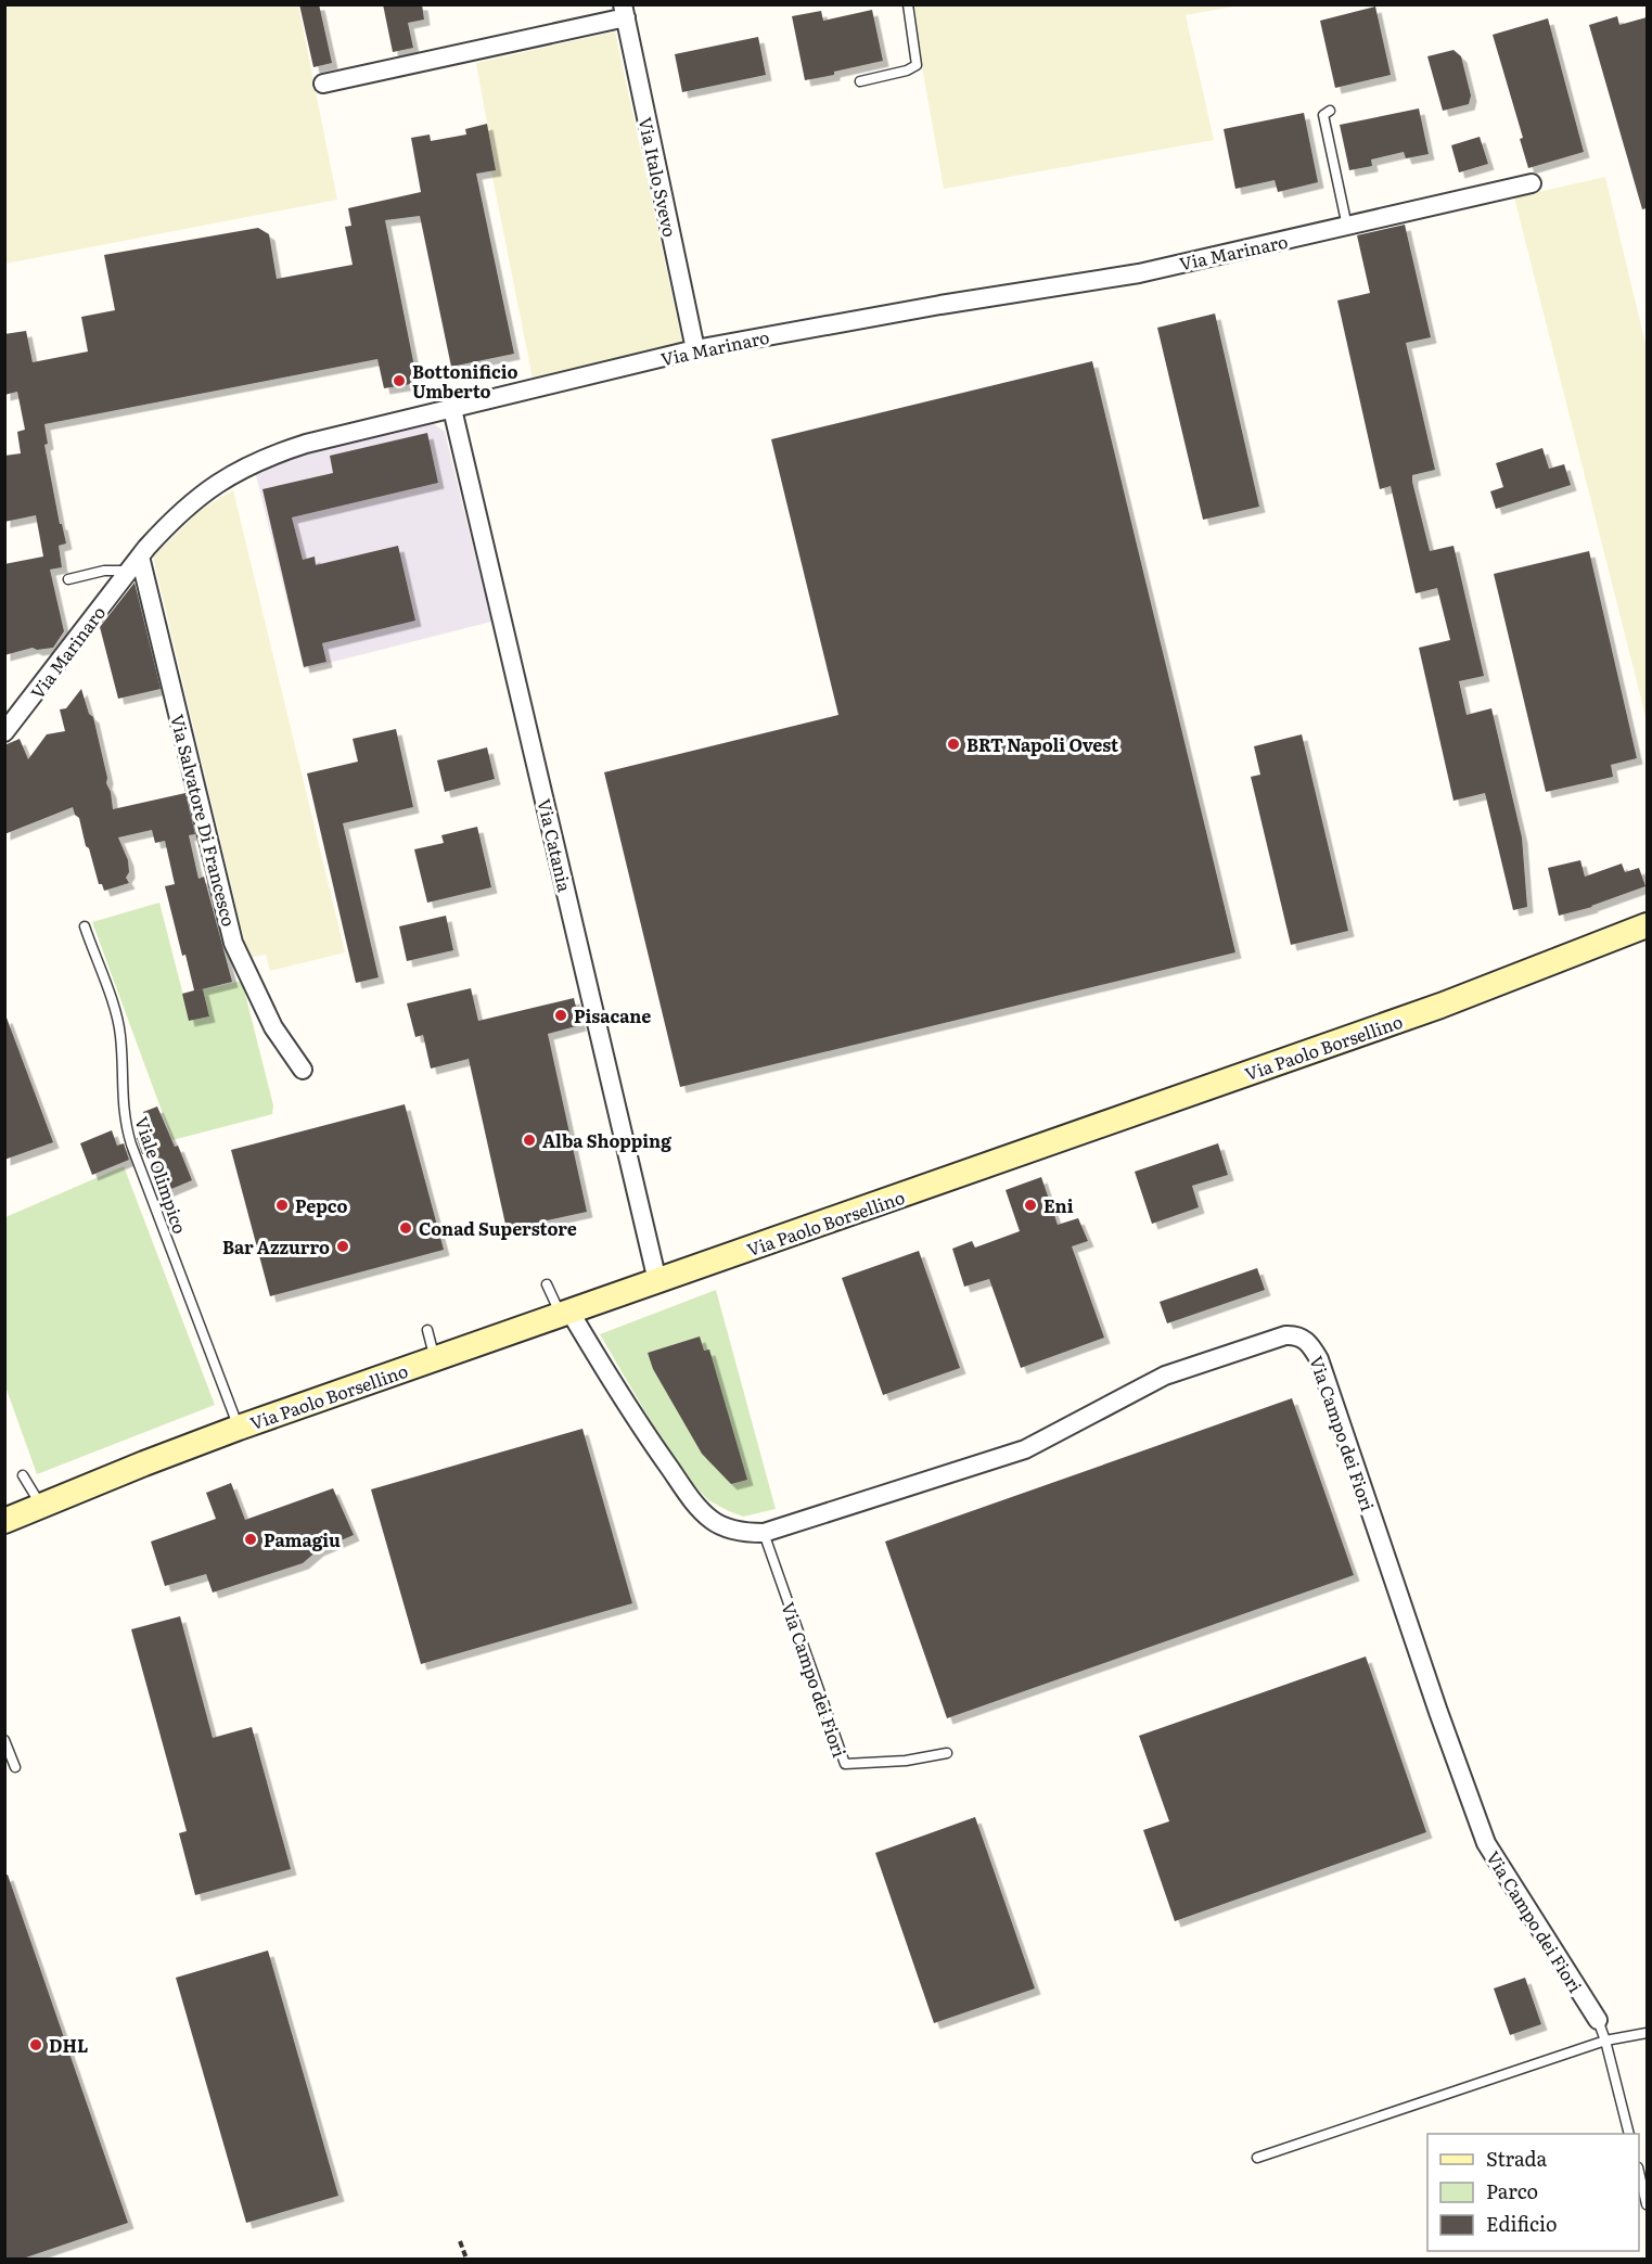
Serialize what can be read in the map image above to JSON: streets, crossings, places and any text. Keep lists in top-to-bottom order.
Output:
{
  "streets": {
    "main road": ["Via Paolo Borsellino"],
    "street": [
      "Via Italo Svevo",
      "Via Marinaro",
      "Via Salvatore Di Francesco",
      "Via Catania",
      "Via Campo dei Fiori"
    ],
    "lane": ["Viale Olimpico"]
  },
  "crossings": [
    ["Via Italo Svevo", "Via Marinaro"],
    ["Via Marinaro", "Via Salvatore Di Francesco"],
    ["Via Marinaro", "Via Catania"],
    ["Via Catania", "Via Paolo Borsellino"],
    ["Via Paolo Borsellino", "Viale Olimpico"],
    ["Via Paolo Borsellino", "Via Campo dei Fiori"]
  ],
  "places": [
    "Bottonificio Umberto",
    "BRT Napoli Ovest",
    "Pisacane",
    "Alba Shopping",
    "Pepco",
    "Eni",
    "Conad Superstore",
    "Bar Azzurro",
    "Pamagiu",
    "DHL"
  ],
  "legend": ["Strada", "Parco", "Edificio"]
}
